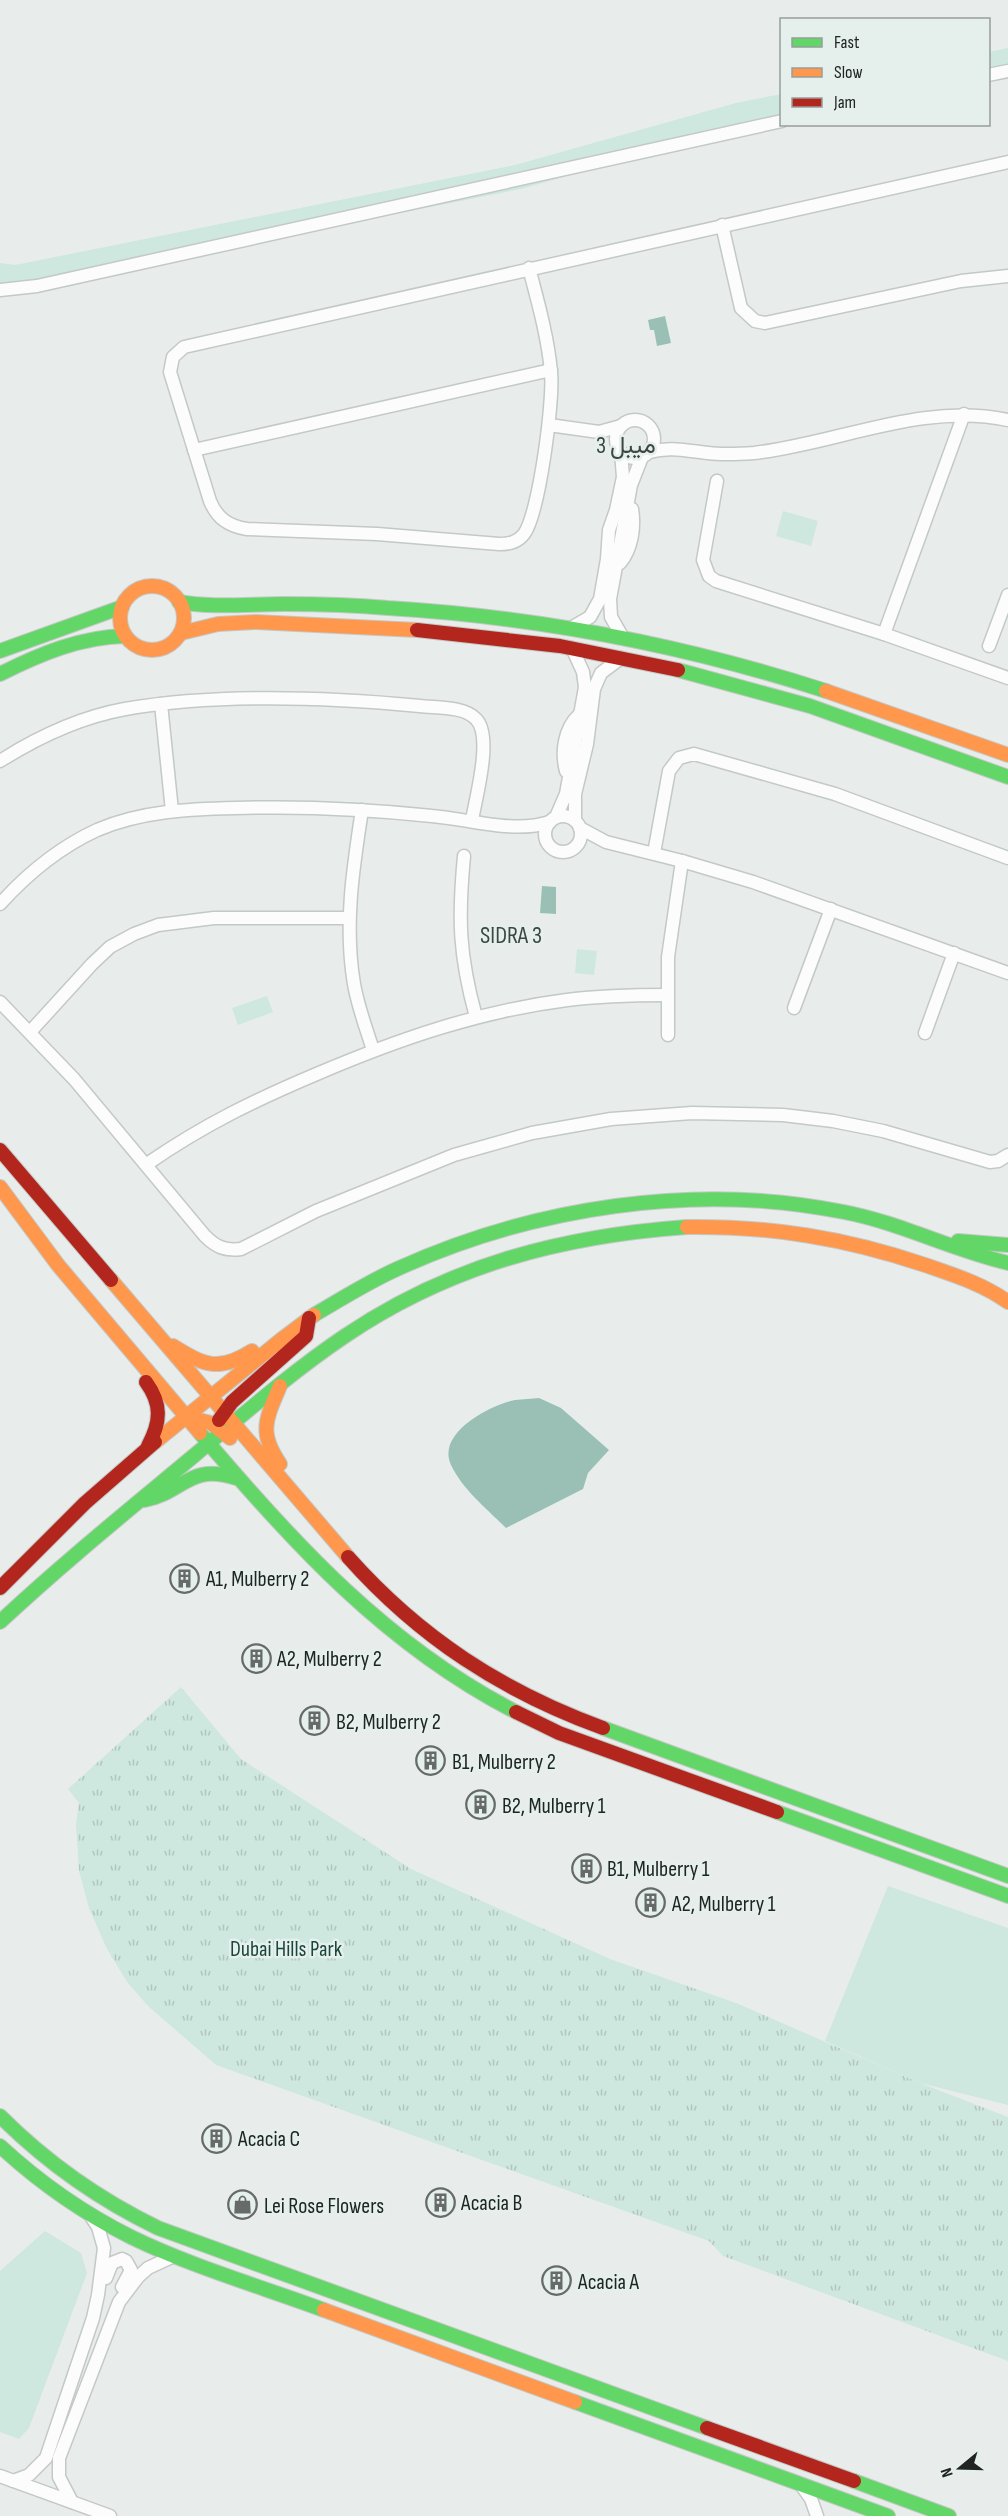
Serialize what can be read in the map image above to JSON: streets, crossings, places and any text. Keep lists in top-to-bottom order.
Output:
{
  "districts": ["ميبل 3", "SIDRA 3"],
  "parks": ["Dubai Hills Park"],
  "places": {
    "building": [
      "A1, Mulberry 2",
      "A2, Mulberry 2",
      "B2, Mulberry 2",
      "B1, Mulberry 2",
      "B2, Mulberry 1",
      "B1, Mulberry 1",
      "A2, Mulberry 1",
      "Acacia C",
      "Acacia B",
      "Acacia A"
    ],
    "shop": ["Lei Rose Flowers"]
  },
  "legend": ["Fast", "Slow", "Jam"],
  "north": "left"
}
